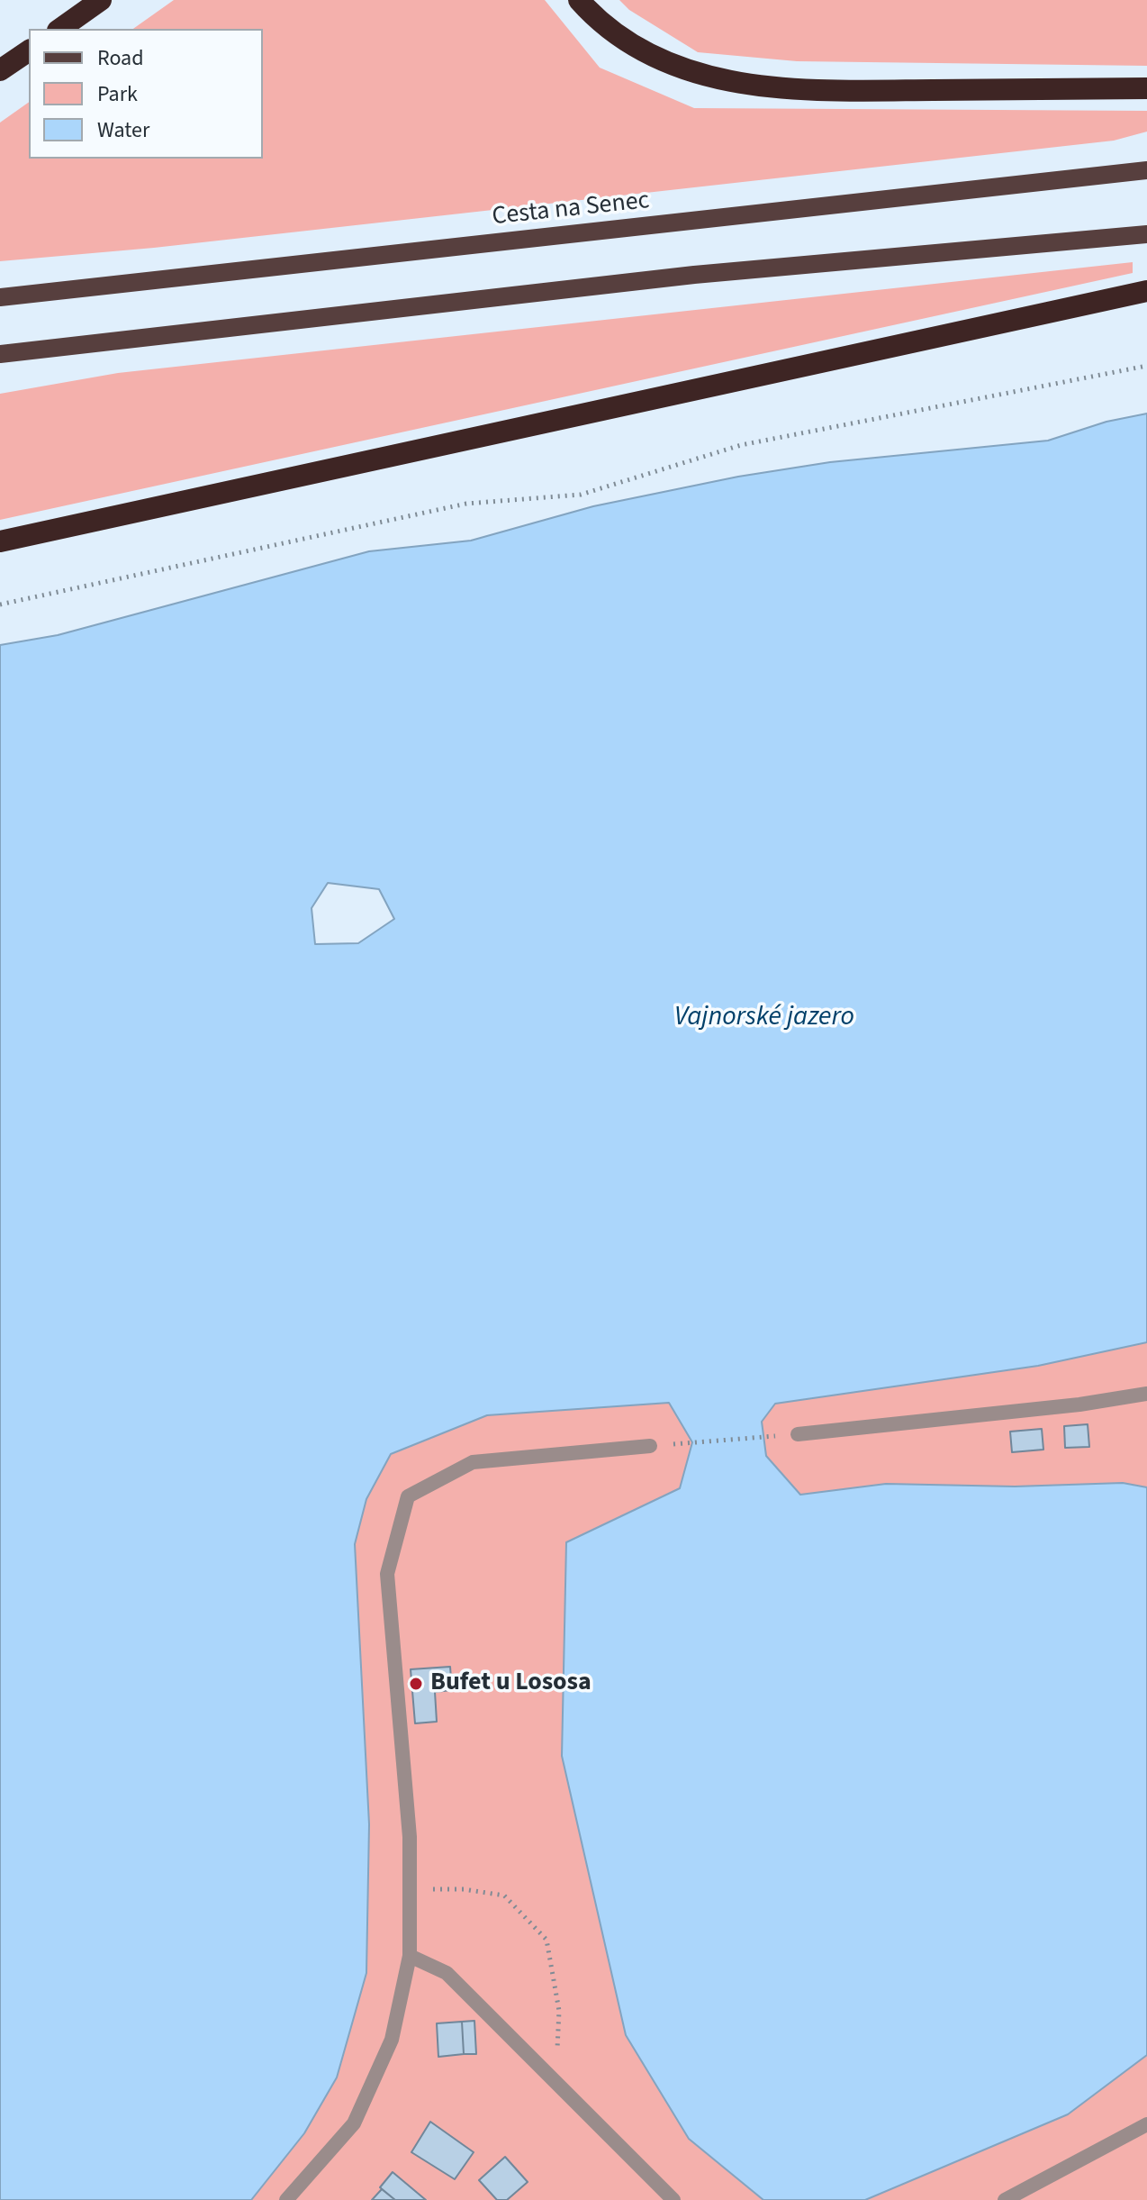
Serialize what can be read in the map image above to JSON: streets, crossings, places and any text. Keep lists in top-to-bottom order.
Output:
{
  "streets": {
    "main road": ["Cesta na Senec"]
  },
  "water": ["Vajnorské jazero"],
  "places": ["Bufet u Lososa"],
  "legend": ["Road", "Park", "Water"]
}
